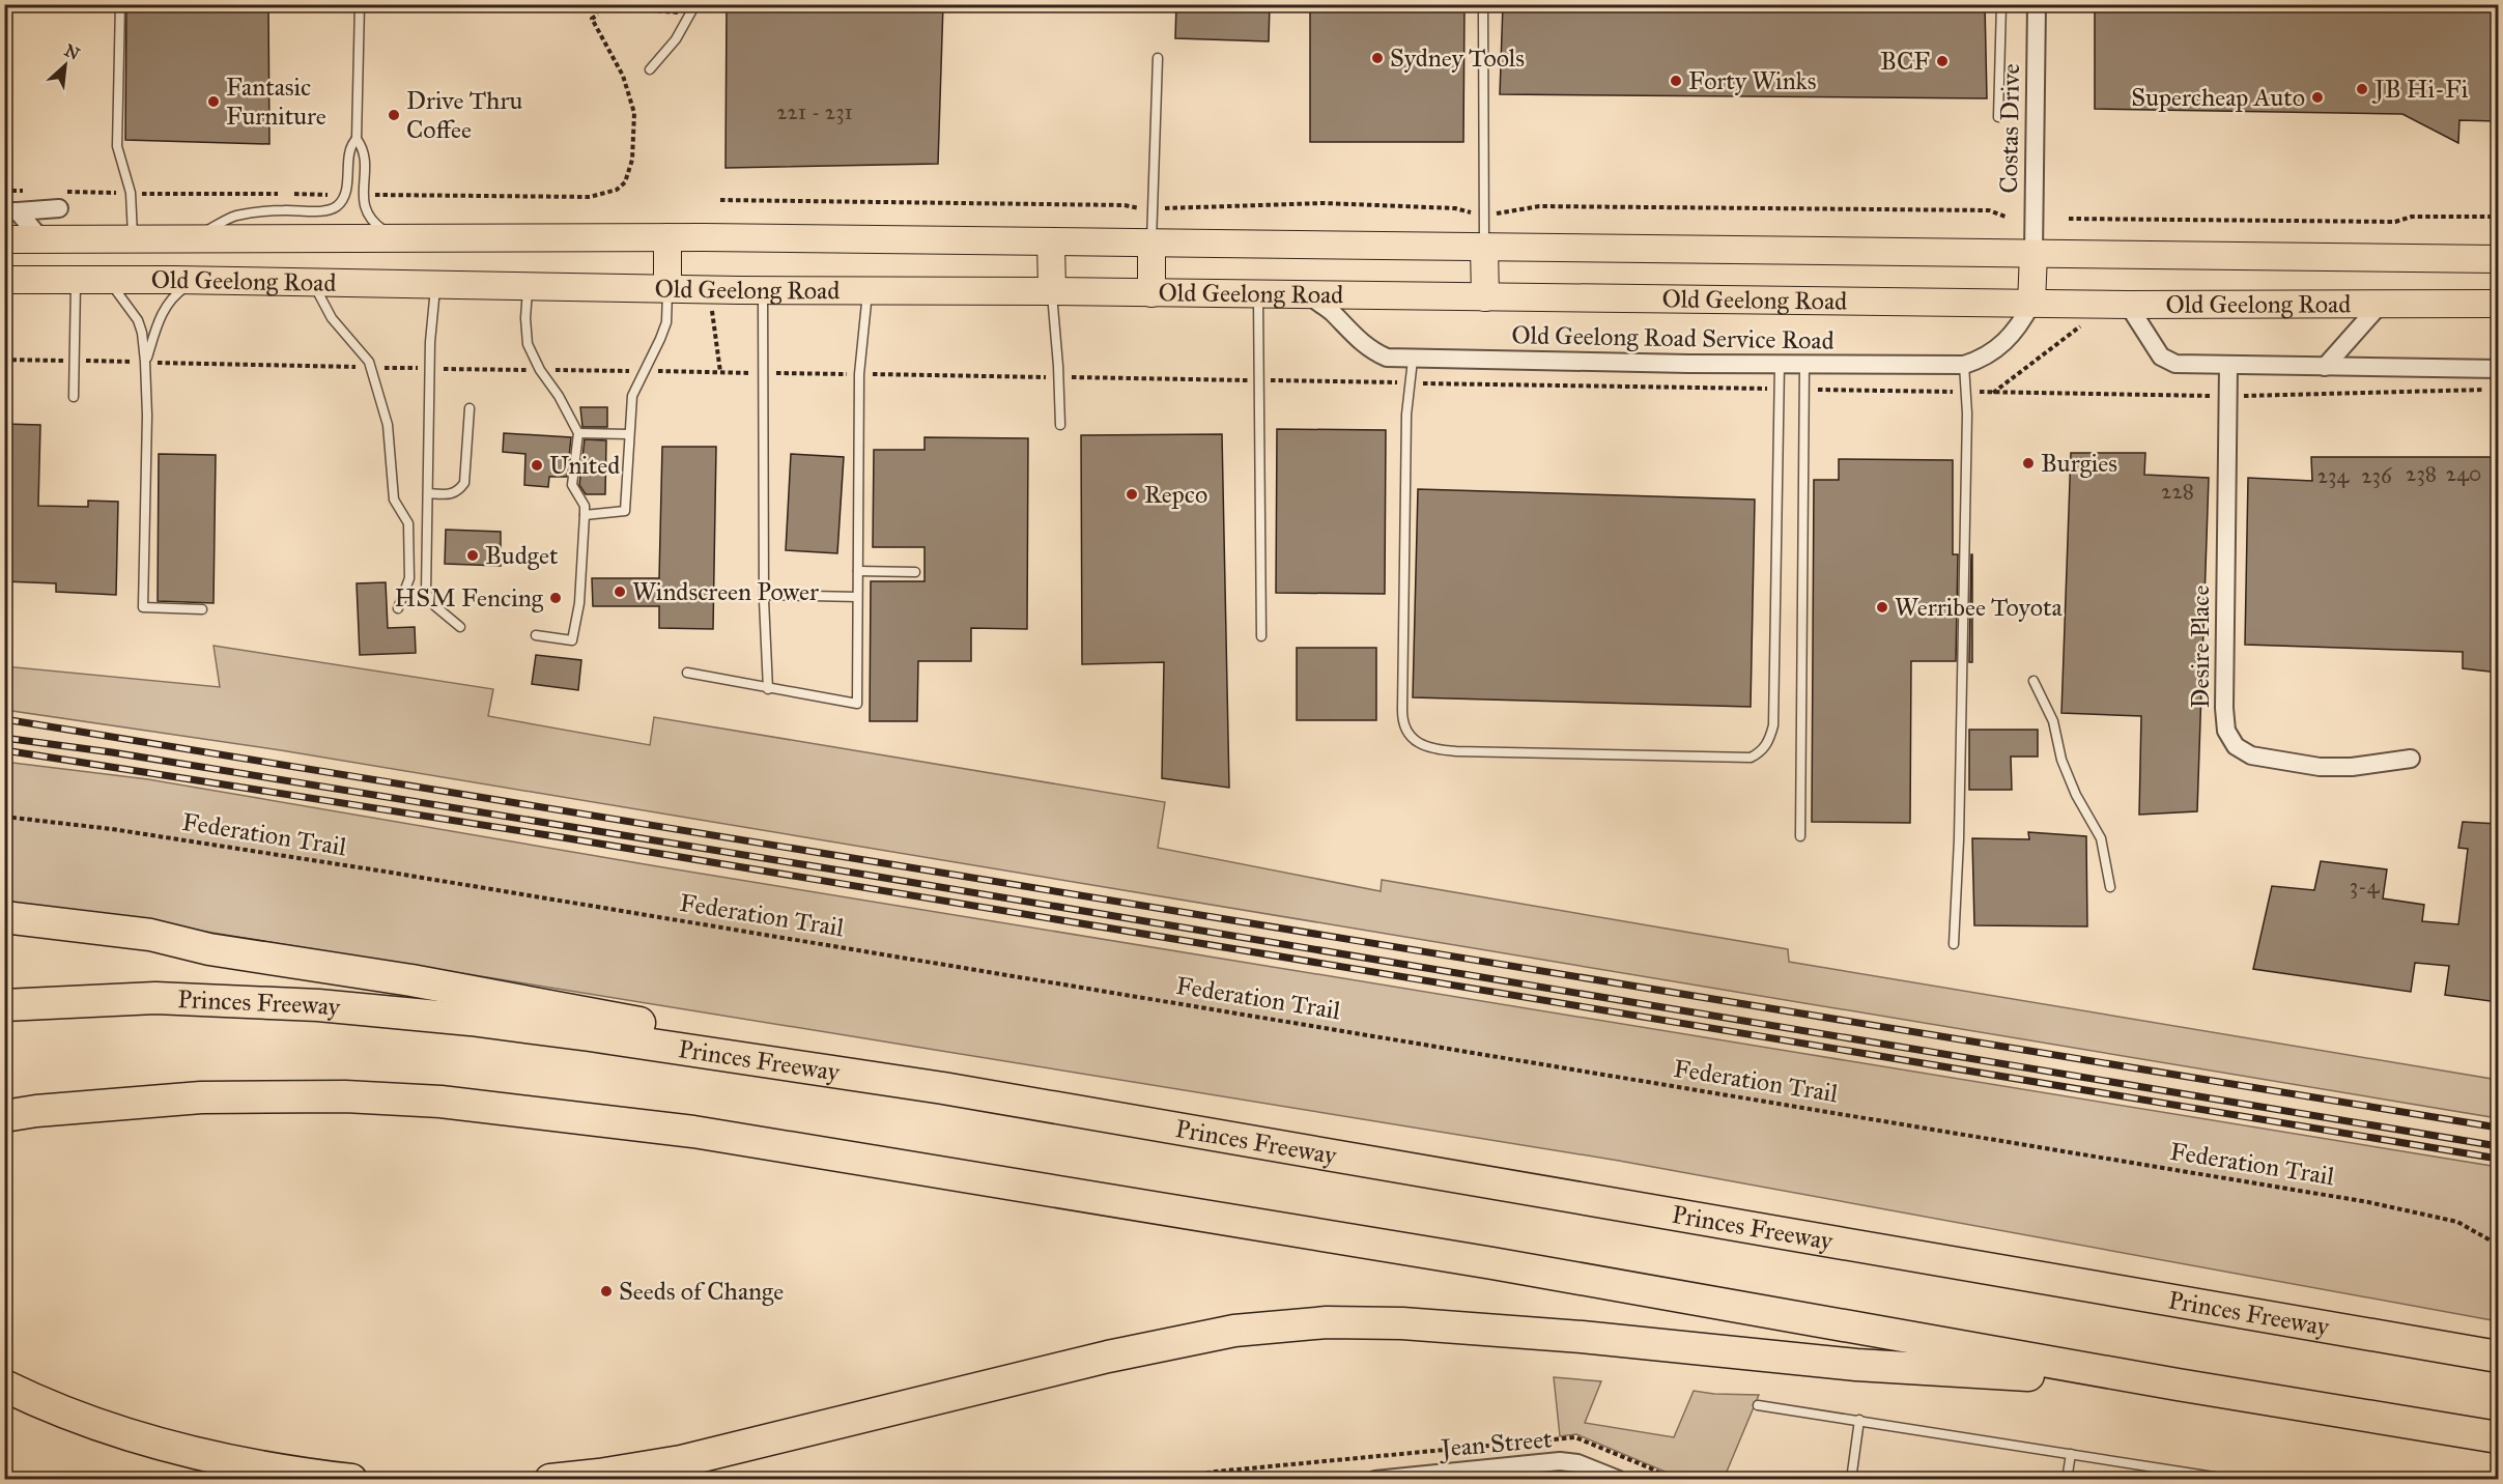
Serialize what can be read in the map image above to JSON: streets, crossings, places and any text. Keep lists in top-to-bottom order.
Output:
{
  "streets": {
    "highway": ["Princes Freeway"],
    "main road": ["Old Geelong Road"],
    "street": [
      "Costas Drive",
      "Old Geelong Road Service Road",
      "Desire Place",
      "Jean Street"
    ],
    "path": ["Federation Trail"]
  },
  "crossings": [
    ["Costas Drive", "Old Geelong Road"],
    ["Old Geelong Road", "Old Geelong Road Service Road"]
  ],
  "places": [
    "Sydney Tools",
    "BCF",
    "Forty Winks",
    "JB Hi-Fi",
    "Supercheap Auto",
    "Fantasic Furniture",
    "Drive Thru Coffee",
    "Burgies",
    "United",
    "Repco",
    "Budget",
    "Windscreen Power",
    "HSM Fencing",
    "Werribee Toyota",
    "Seeds of Change"
  ],
  "house_numbers": [
    "221 - 231",
    "238",
    "240",
    "234",
    "236",
    "228",
    "3-4"
  ],
  "north": "top right"
}
